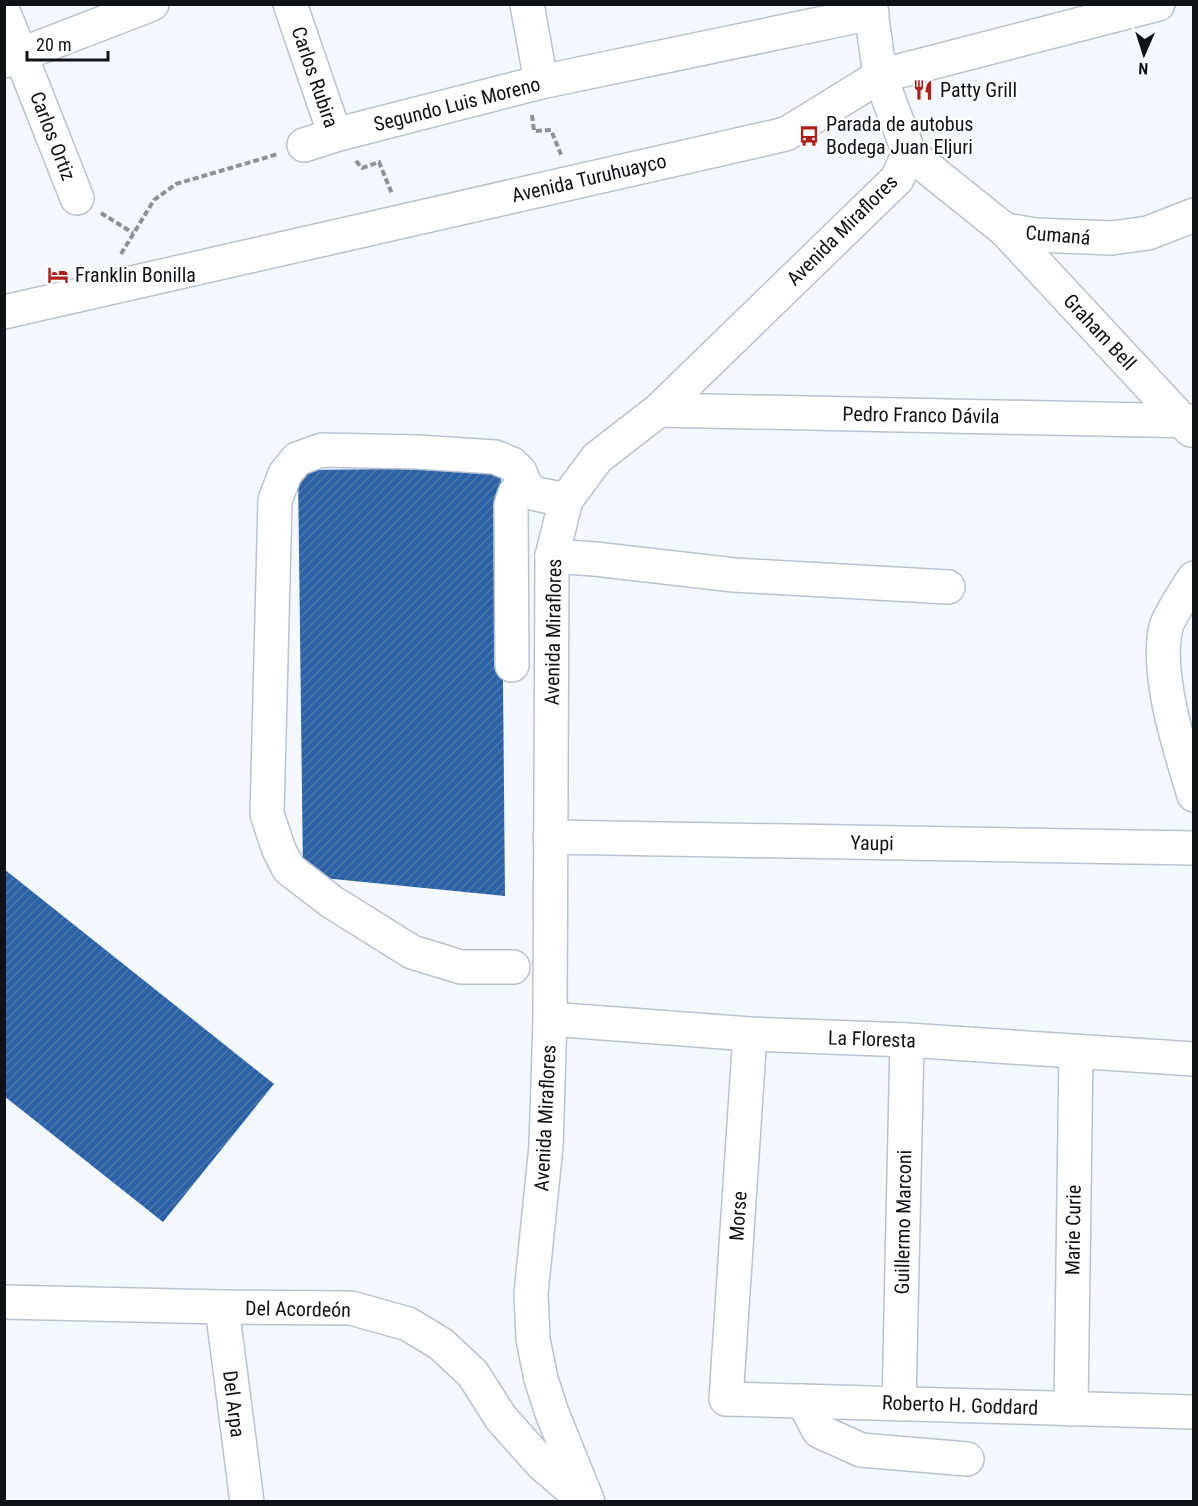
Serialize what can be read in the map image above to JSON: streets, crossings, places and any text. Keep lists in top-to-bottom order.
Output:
{
  "streets": {
    "street": [
      "Carlos Rubira",
      "Segundo Luis Moreno",
      "Carlos Ortiz",
      "Avenida Turuhuayco",
      "Avenida Miraflores",
      "Cumaná",
      "Graham Bell",
      "Pedro Franco Dávila",
      "Yaupi",
      "La Floresta",
      "Morse",
      "Guillermo Marconi",
      "Marie Curie",
      "Del Acordeón",
      "Del Arpa",
      "Roberto H. Goddard"
    ]
  },
  "crossings": [
    ["Carlos Rubira", "Segundo Luis Moreno"],
    ["Carlos Rubira", "Avenida Turuhuayco"],
    ["Segundo Luis Moreno", "Avenida Miraflores"],
    ["Avenida Turuhuayco", "Avenida Miraflores"],
    ["Avenida Miraflores", "Cumaná"],
    ["Avenida Miraflores", "Pedro Franco Dávila"],
    ["Avenida Miraflores", "Yaupi"],
    ["Avenida Miraflores", "La Floresta"],
    ["Avenida Miraflores", "Del Acordeón"],
    ["Cumaná", "Graham Bell"],
    ["Graham Bell", "Pedro Franco Dávila"],
    ["La Floresta", "Morse"],
    ["La Floresta", "Guillermo Marconi"],
    ["La Floresta", "Marie Curie"],
    ["Morse", "Roberto H. Goddard"],
    ["Guillermo Marconi", "Roberto H. Goddard"],
    ["Marie Curie", "Roberto H. Goddard"],
    ["Del Acordeón", "Del Arpa"]
  ],
  "places": {
    "restaurant": ["Patty Grill"],
    "bus stop": ["Parada de autobus Bodega Juan Eljuri"],
    "hotel": ["Franklin Bonilla"]
  },
  "scale_bar": "20 m",
  "north": "bottom"
}
